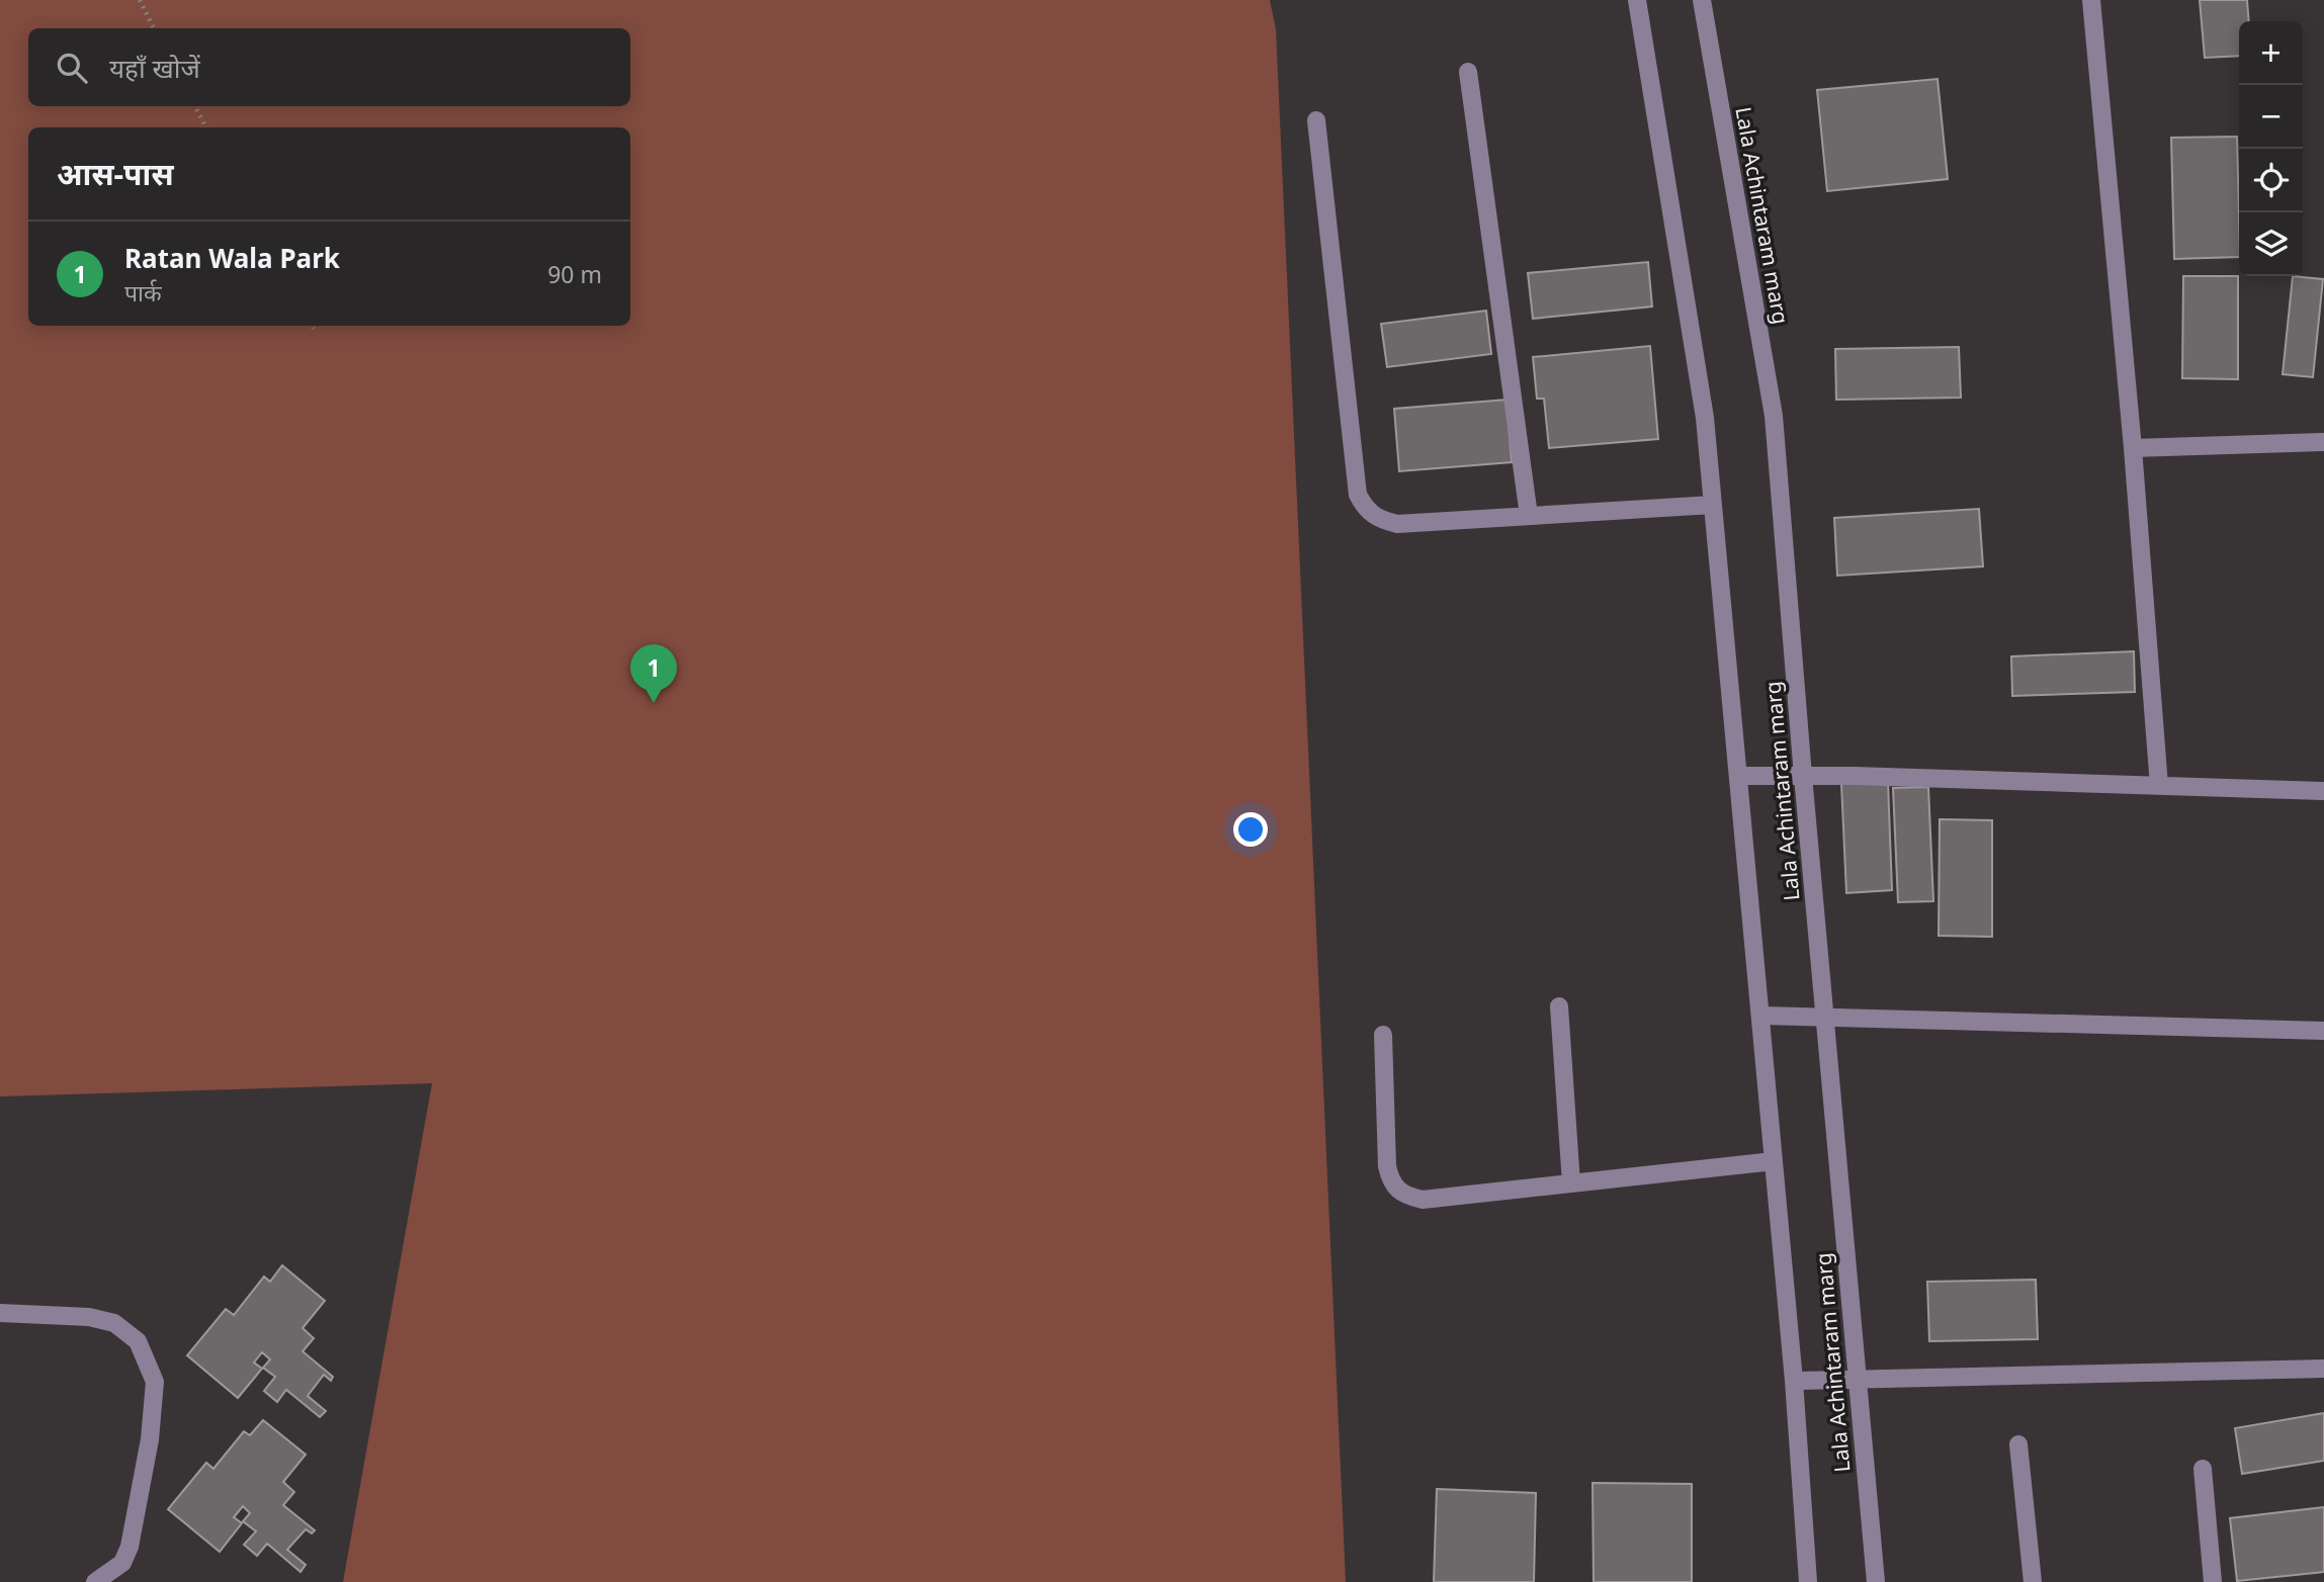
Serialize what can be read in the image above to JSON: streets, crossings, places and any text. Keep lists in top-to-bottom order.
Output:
{
  "streets": {
    "street": ["Lala Achintaram marg"]
  },
  "page": {
    "map_buttons": ["+", "−"],
    "search": "यहाँ खोजें",
    "heading": "आस-पास",
    "list": [
      {
        "mark": "1",
        "name": "Ratan Wala Park",
        "note": "पार्क",
        "value": "90 m"
      }
    ],
    "pins": "1"
  }
}
